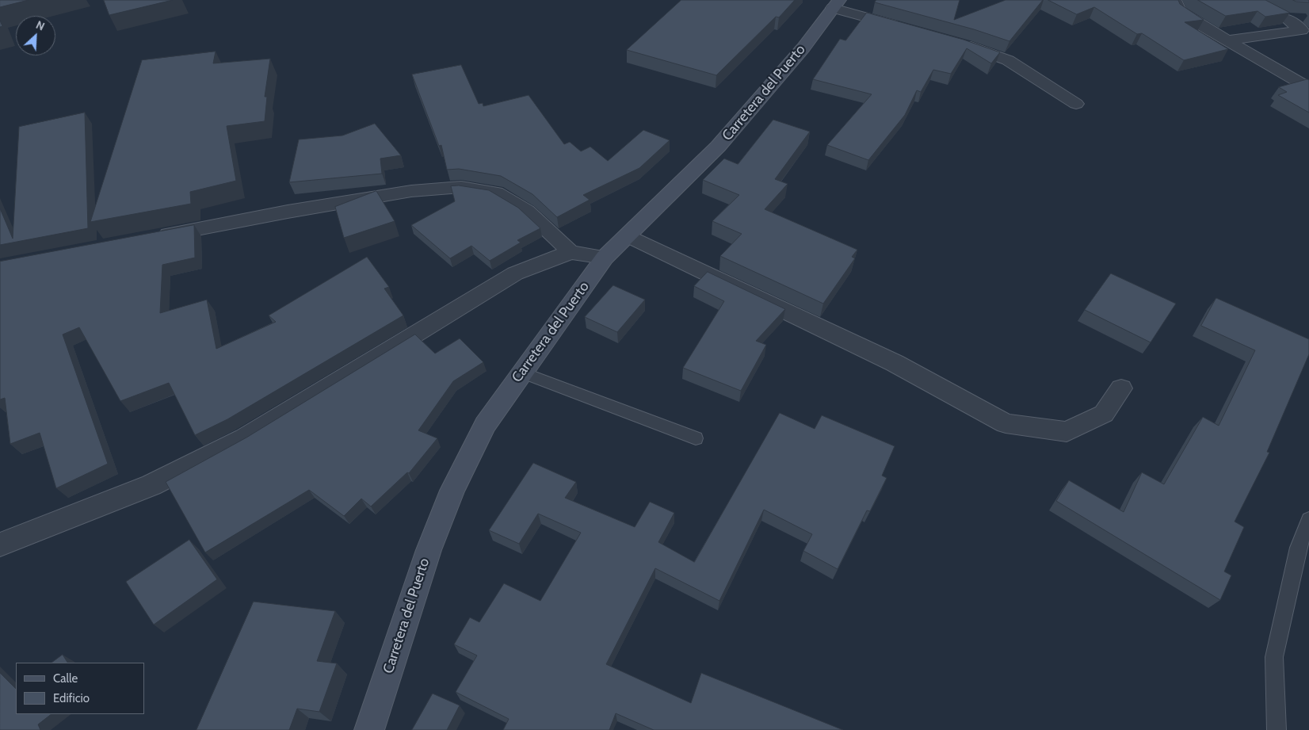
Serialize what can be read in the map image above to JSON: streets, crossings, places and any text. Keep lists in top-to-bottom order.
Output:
{
  "streets": {
    "main road": ["Carretera del Puerto"]
  },
  "legend": ["Calle", "Edificio"],
  "north": "top right"
}
